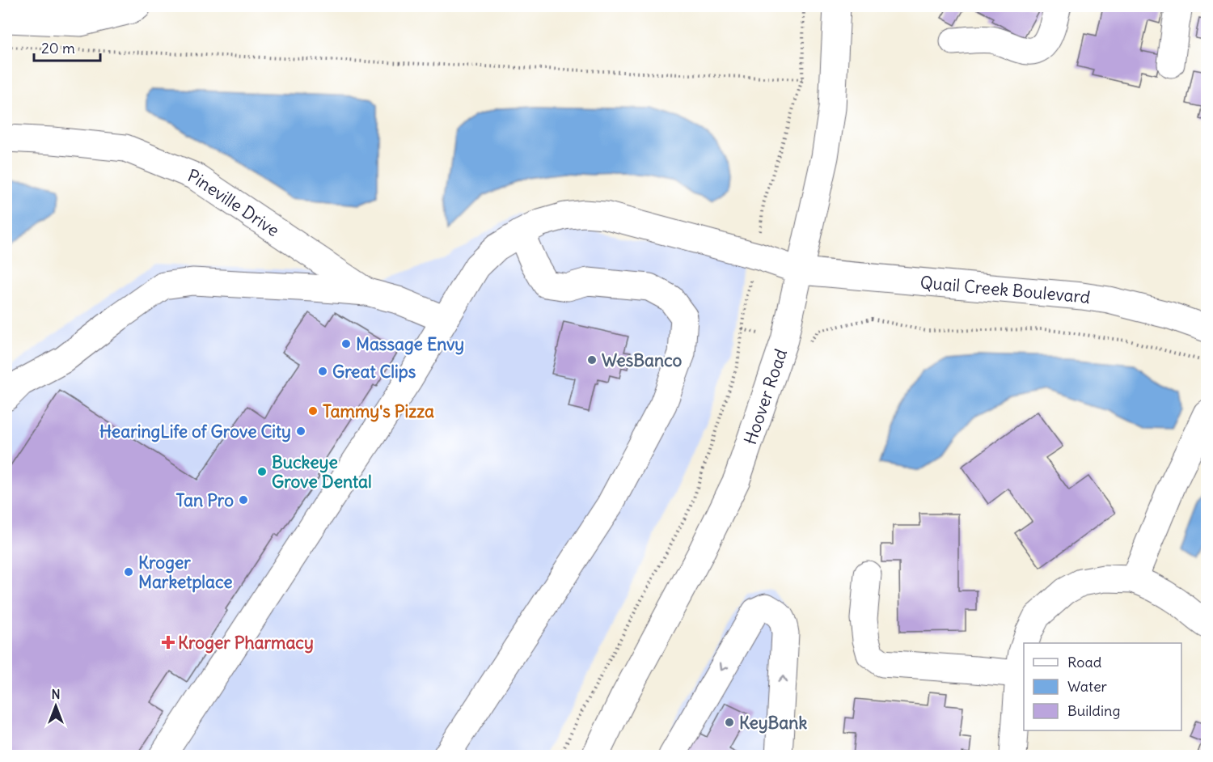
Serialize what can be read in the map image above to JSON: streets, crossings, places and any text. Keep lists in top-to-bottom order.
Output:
{
  "streets": {
    "street": ["Pineville Drive", "Quail Creek Boulevard", "Hoover Road"]
  },
  "crossings": [
    ["Pineville Drive", "Quail Creek Boulevard"],
    ["Quail Creek Boulevard", "Hoover Road"]
  ],
  "places": {
    "other": [
      "Massage Envy",
      "WesBanco",
      "Great Clips",
      "Tammy's Pizza",
      "HearingLife of Grove City",
      "Buckeye Grove Dental",
      "Tan Pro",
      "Kroger Marketplace",
      "KeyBank"
    ],
    "health": ["Kroger Pharmacy"]
  },
  "legend": ["Road", "Water", "Building"],
  "scale_bar": "20 m",
  "north": "top"
}
